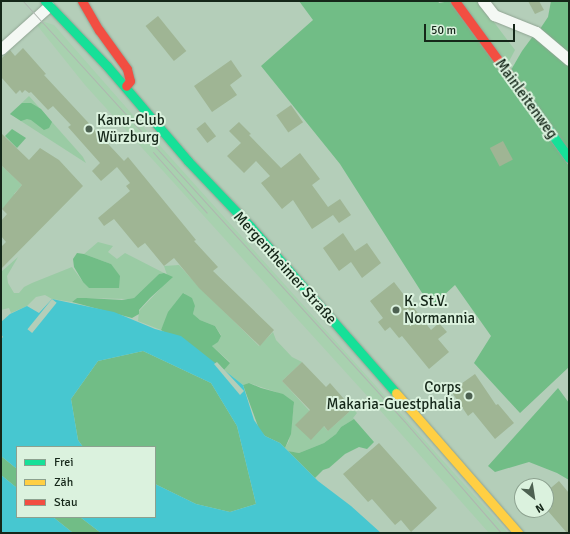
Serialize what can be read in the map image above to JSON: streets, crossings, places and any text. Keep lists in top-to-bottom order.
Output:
{
  "streets": {
    "main road": ["Mainleitenweg", "Mergentheimer Straße"]
  },
  "places": ["Kanu-Club Würzburg", "K. St.V. Normannia", "Corps Makaria-Guestphalia"],
  "legend": ["Frei", "Zäh", "Stau"],
  "scale_bar": "50 m",
  "north": "bottom right"
}
